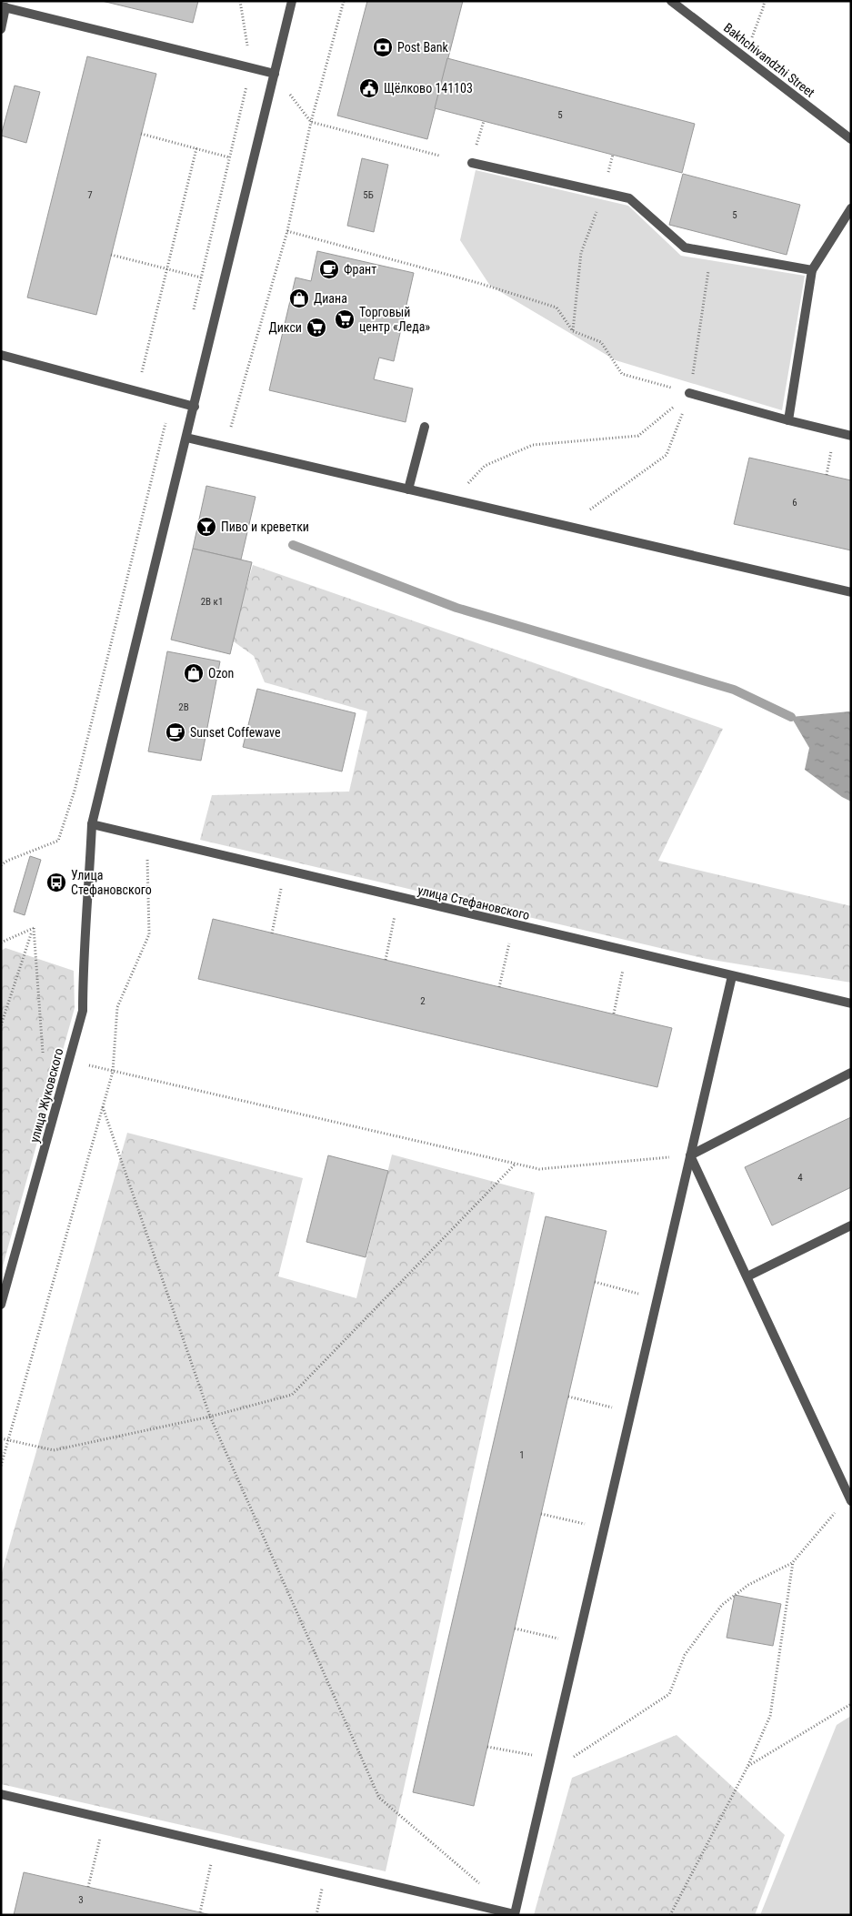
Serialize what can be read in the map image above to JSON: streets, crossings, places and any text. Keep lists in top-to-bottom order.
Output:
{
  "streets": {
    "street": ["Bakhchivandzhi Street", "улица Стефановского", "улица Жуковского"]
  },
  "crossings": [
    ["улица Стефановского", "улица Жуковского"]
  ],
  "places": {
    "bank": ["Post Bank"],
    "public building": ["Щёлково 141103"],
    "cafe": ["Франт", "Sunset Coffewave"],
    "shop": ["Диана", "Ozon"],
    "supermarket": ["Торговый центр «Леда»", "Дикси"],
    "bar": ["Пиво и креветки"],
    "bus stop": ["Улица Стефановского"]
  },
  "house_numbers": [
    "5",
    "7",
    "5Б",
    "5",
    "6",
    "2В к1",
    "2В",
    "2",
    "4",
    "1",
    "3"
  ]
}
